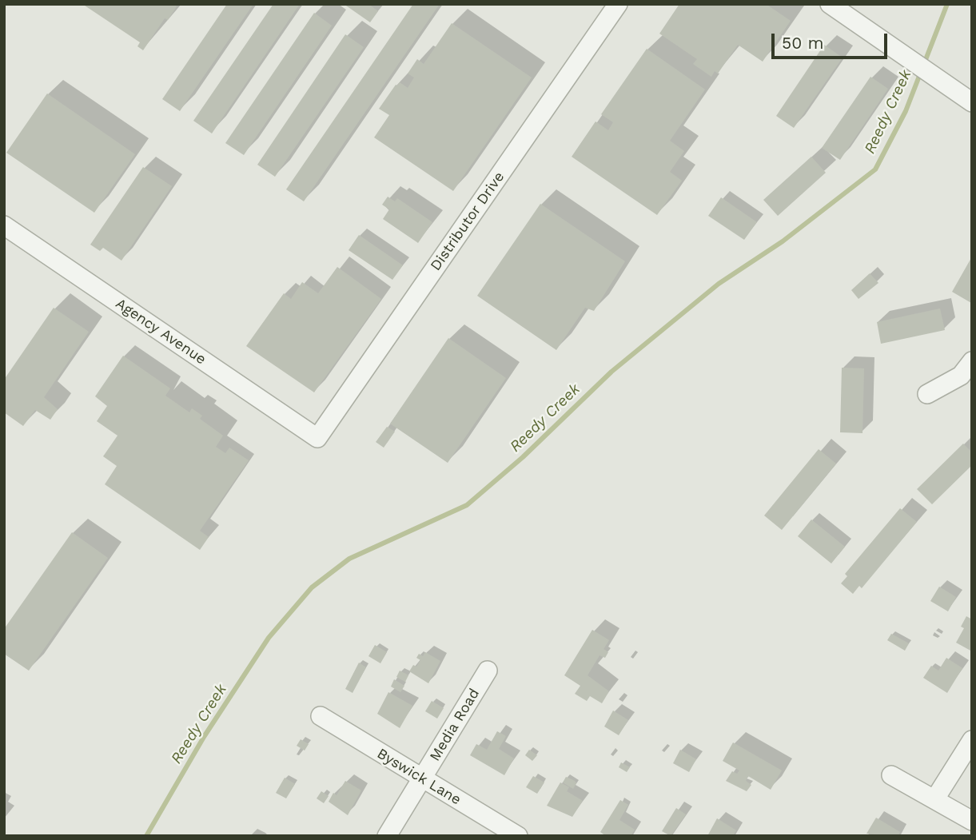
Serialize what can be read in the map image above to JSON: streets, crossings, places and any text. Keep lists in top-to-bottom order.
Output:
{
  "streets": {
    "street": [
      "Distributor Drive",
      "Agency Avenue",
      "Media Road",
      "Byswick Lane"
    ]
  },
  "crossings": [
    ["Distributor Drive", "Agency Avenue"],
    ["Media Road", "Byswick Lane"]
  ],
  "water": ["Reedy Creek"],
  "scale_bar": "50 m"
}
